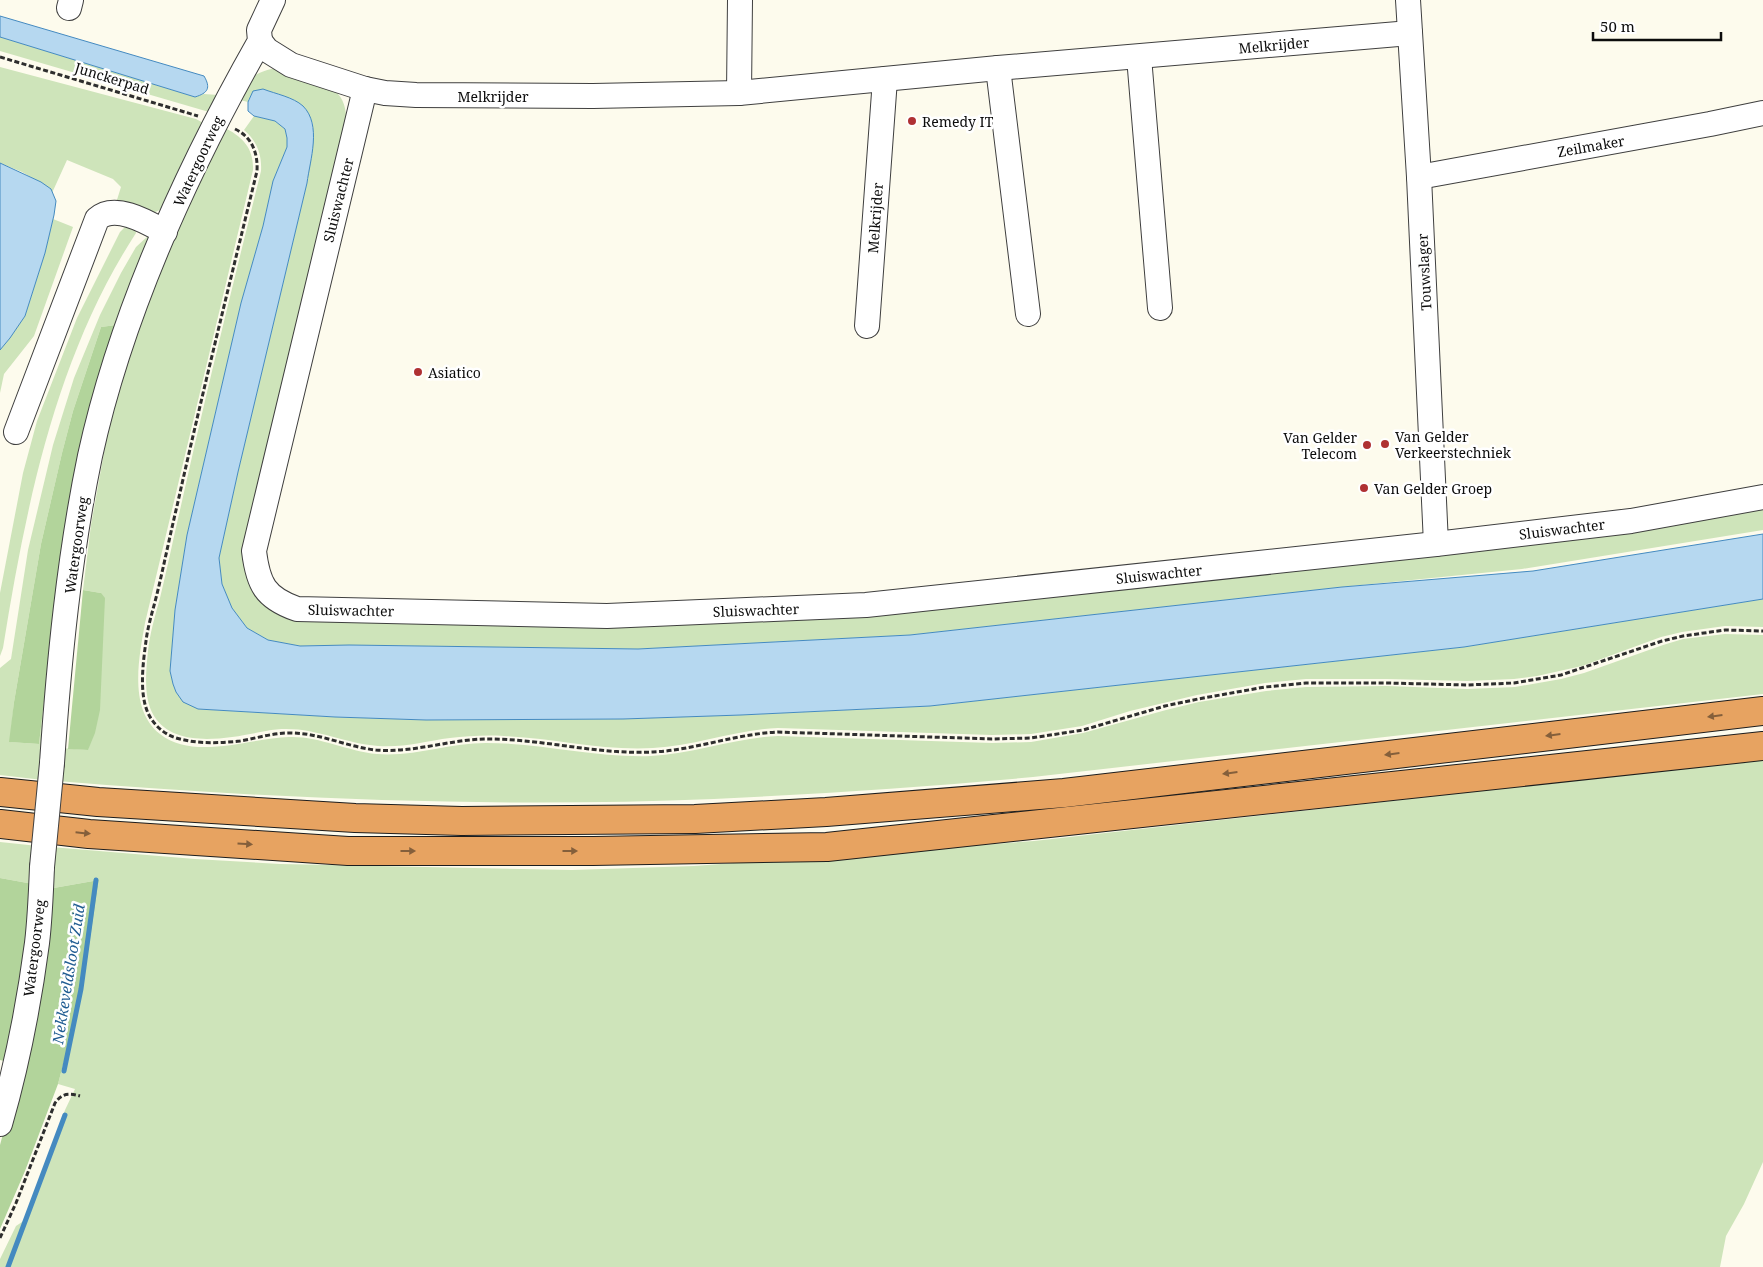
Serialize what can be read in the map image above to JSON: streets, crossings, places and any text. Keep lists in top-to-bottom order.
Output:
{
  "streets": {
    "street": [
      "Melkrijder",
      "Zeilmaker",
      "Watergoorweg",
      "Sluiswachter",
      "Touwslager"
    ],
    "path": ["Junckerpad"]
  },
  "crossings": [
    ["Melkrijder", "Watergoorweg"],
    ["Melkrijder", "Sluiswachter"],
    ["Melkrijder", "Touwslager"],
    ["Junckerpad", "Watergoorweg"],
    ["Zeilmaker", "Touwslager"],
    ["Sluiswachter", "Touwslager"]
  ],
  "water": ["Nekkeveldsloot Zuid"],
  "places": [
    "Remedy IT",
    "Asiatico",
    "Van Gelder Verkeerstechniek",
    "Van Gelder Telecom",
    "Van Gelder Groep"
  ],
  "scale_bar": "50 m"
}
